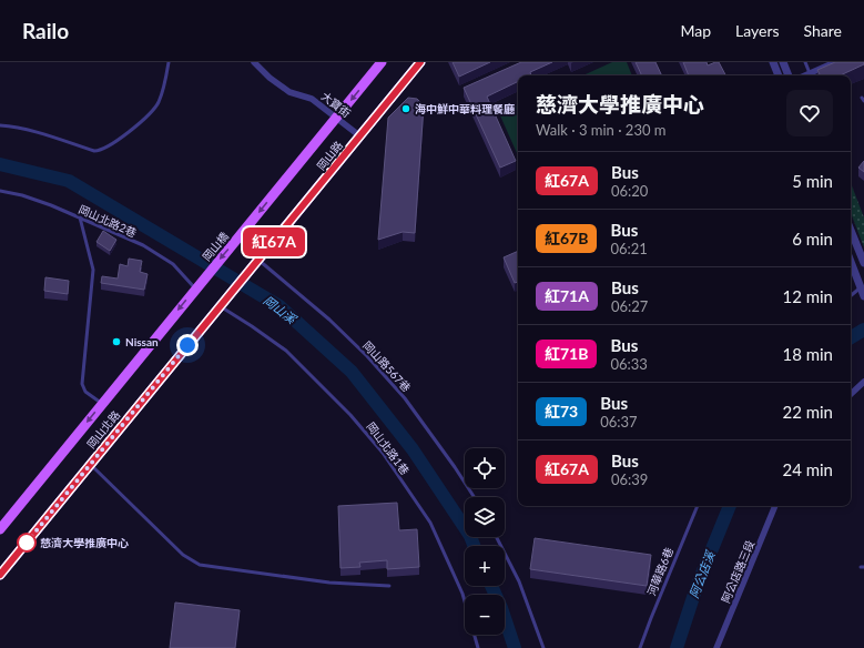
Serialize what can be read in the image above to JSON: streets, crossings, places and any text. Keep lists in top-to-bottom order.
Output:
{
  "streets": {
    "main road": ["岡山路", "岡山橋", "岡山北路"],
    "street": ["大寶街", "阿公店路三段"],
    "lane": [
      "岡山北路2巷",
      "岡山路567巷",
      "岡山北路1巷",
      "河華路6巷"
    ]
  },
  "crossings": [
    ["大寶街", "岡山路"],
    ["岡山路", "岡山橋"],
    ["岡山路", "岡山路567巷"],
    ["岡山北路2巷", "岡山北路"],
    ["岡山橋", "岡山北路"],
    ["岡山北路", "岡山北路1巷"]
  ],
  "water": ["岡山溪", "阿公店溪"],
  "places": ["海中鮮中華料理餐廳", "Nissan", "慈濟大學推廣中心"],
  "lines": ["bus line 紅67A"],
  "page": {
    "header": "Railo",
    "nav": ["Map", "Layers", "Share"],
    "on_map": "紅67A",
    "heading": ["慈濟大學推廣中心", "Walk · 3 min · 230 m"],
    "list": [
      {
        "mark": "紅67A",
        "name": "Bus",
        "note": "06:20",
        "value": "5 min"
      },
      {
        "mark": "紅67B",
        "name": "Bus",
        "note": "06:21",
        "value": "6 min"
      },
      {
        "mark": "紅71A",
        "name": "Bus",
        "note": "06:27",
        "value": "12 min"
      },
      {
        "mark": "紅71B",
        "name": "Bus",
        "note": "06:33",
        "value": "18 min"
      },
      {
        "mark": "紅73",
        "name": "Bus",
        "note": "06:37",
        "value": "22 min"
      },
      {
        "mark": "紅67A",
        "name": "Bus",
        "note": "06:39",
        "value": "24 min"
      }
    ],
    "map_buttons": ["+", "−"]
  }
}
